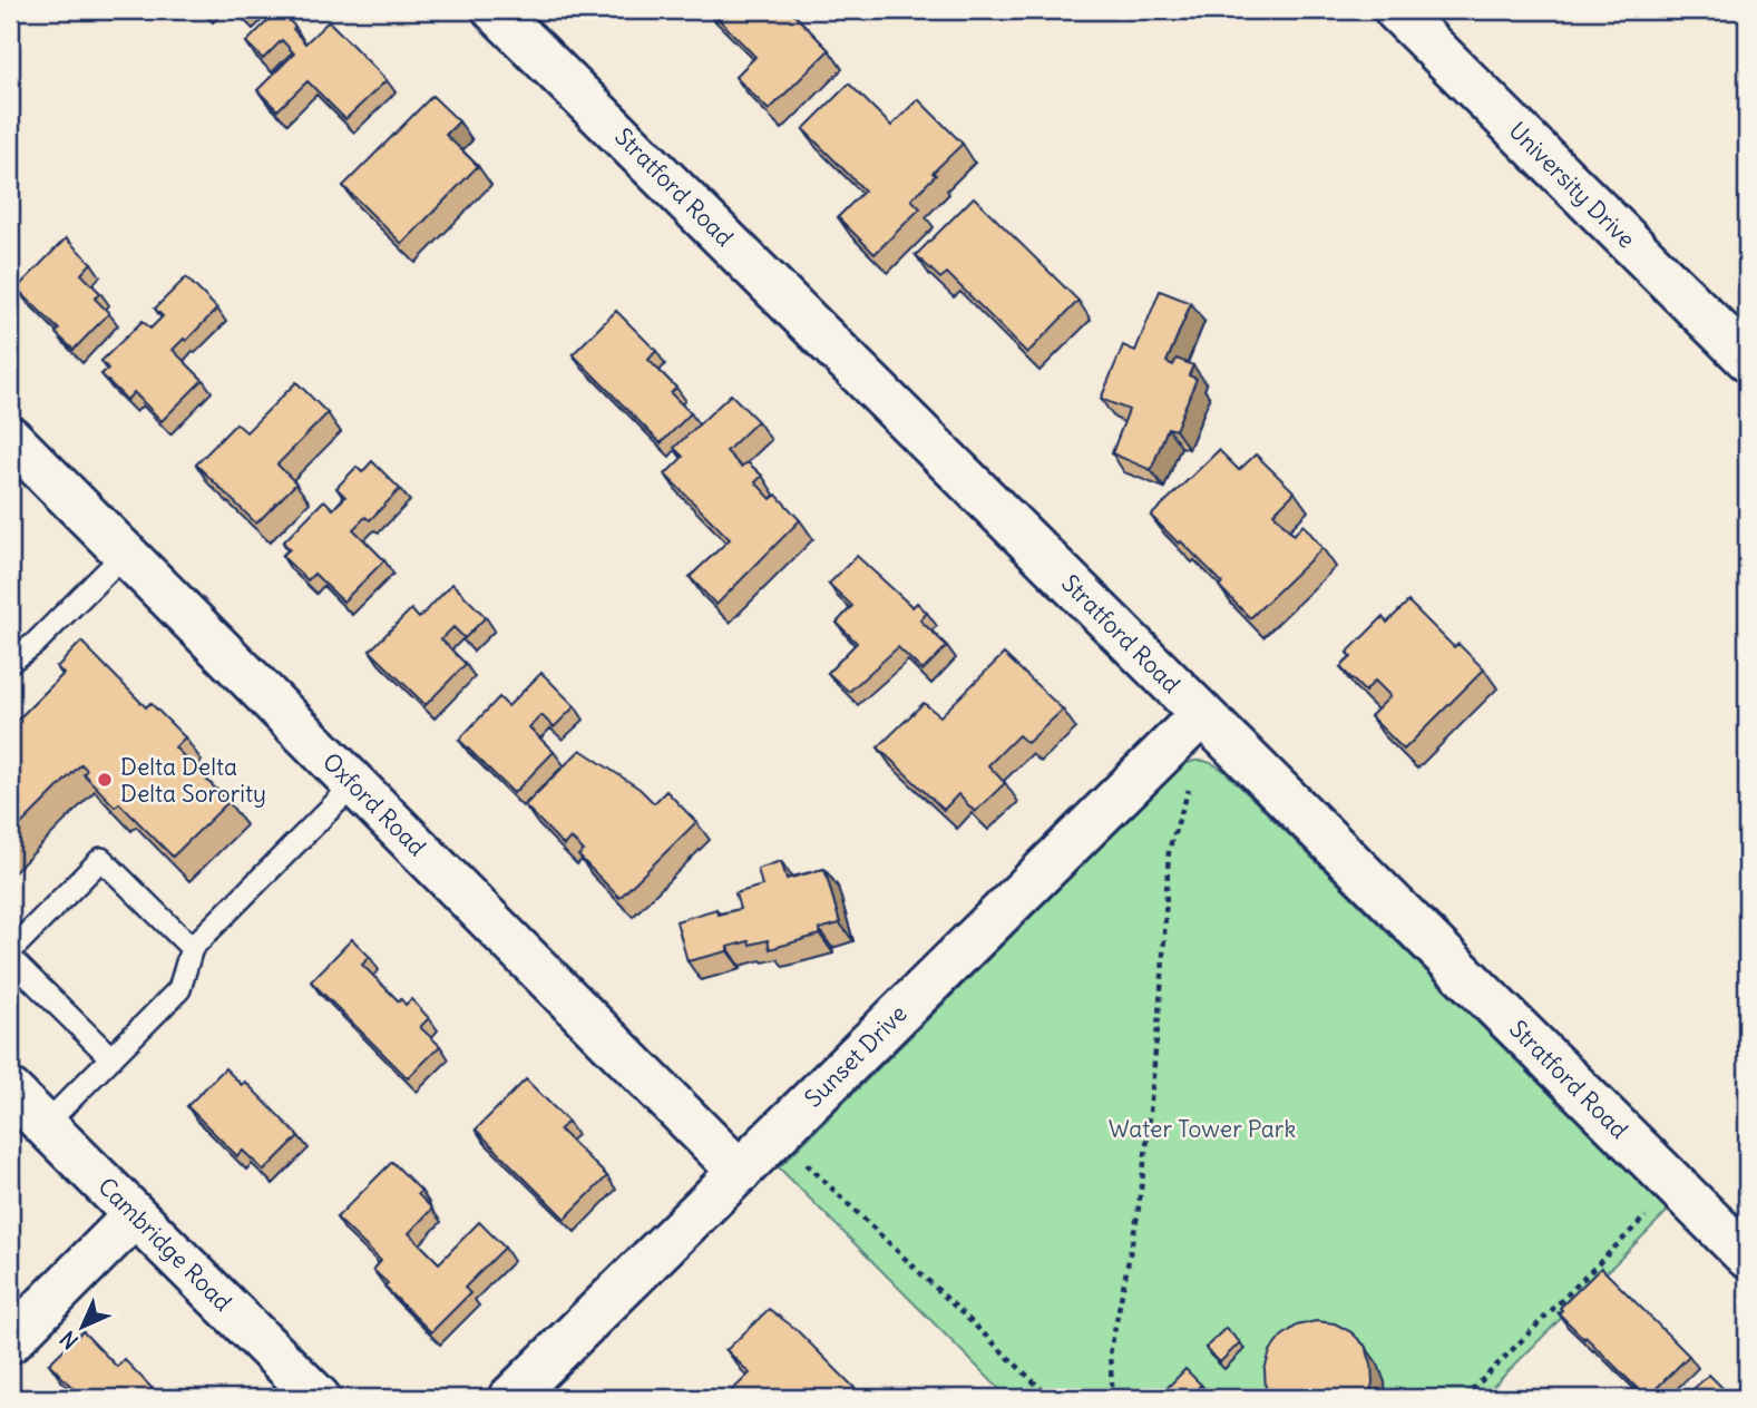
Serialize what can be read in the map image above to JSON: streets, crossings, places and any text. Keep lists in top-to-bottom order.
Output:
{
  "streets": {
    "street": [
      "University Drive",
      "Stratford Road",
      "Oxford Road",
      "Sunset Drive",
      "Cambridge Road"
    ]
  },
  "crossings": [
    ["Stratford Road", "Sunset Drive"],
    ["Oxford Road", "Sunset Drive"]
  ],
  "parks": ["Water Tower Park"],
  "places": ["Delta Delta Delta Sorority"],
  "north": "bottom left"
}
